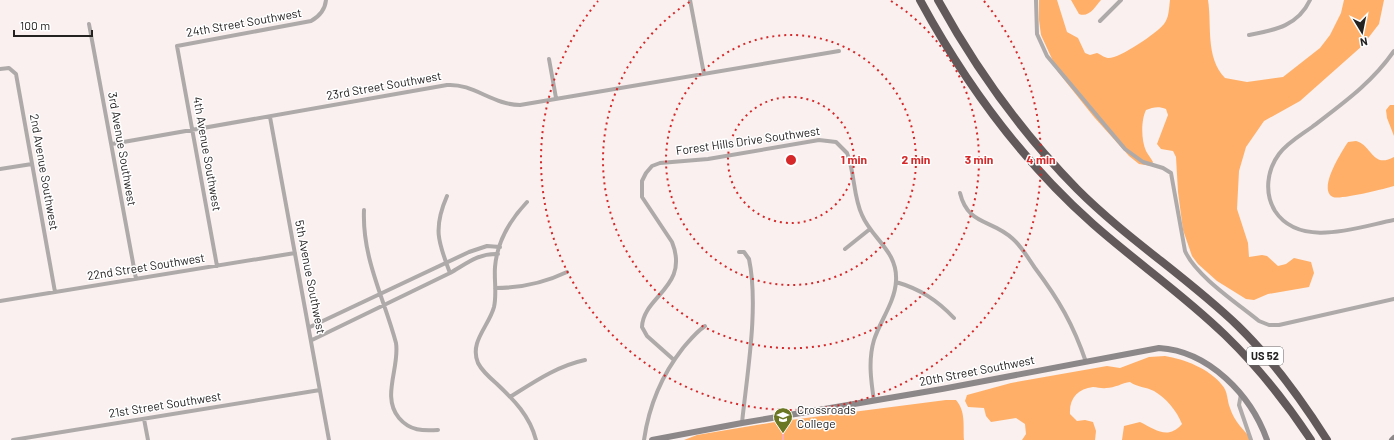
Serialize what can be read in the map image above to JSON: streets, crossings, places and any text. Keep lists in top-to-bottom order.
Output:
{
  "streets": {
    "highway": ["US 52"],
    "street": [
      "24th Street Southwest",
      "23rd Street Southwest",
      "Forest Hills Drive Southwest",
      "3rd Avenue Southwest",
      "4th Avenue Southwest",
      "2nd Avenue Southwest",
      "22nd Street Southwest",
      "5th Avenue Southwest",
      "20th Street Southwest",
      "21st Street Southwest"
    ]
  },
  "crossings": [
    ["24th Street Southwest", "4th Avenue Southwest"],
    ["23rd Street Southwest", "3rd Avenue Southwest"],
    ["23rd Street Southwest", "4th Avenue Southwest"],
    ["23rd Street Southwest", "5th Avenue Southwest"],
    ["Forest Hills Drive Southwest", "20th Street Southwest"],
    ["3rd Avenue Southwest", "22nd Street Southwest"],
    ["4th Avenue Southwest", "22nd Street Southwest"],
    ["2nd Avenue Southwest", "22nd Street Southwest"],
    ["22nd Street Southwest", "5th Avenue Southwest"],
    ["5th Avenue Southwest", "21st Street Southwest"]
  ],
  "places": {
    "school or university": ["Crossroads College"]
  },
  "scale_bar": "100 m",
  "north": "bottom",
  "rings": [
    "1 min",
    "2 min",
    "3 min",
    "4 min"
  ]
}
